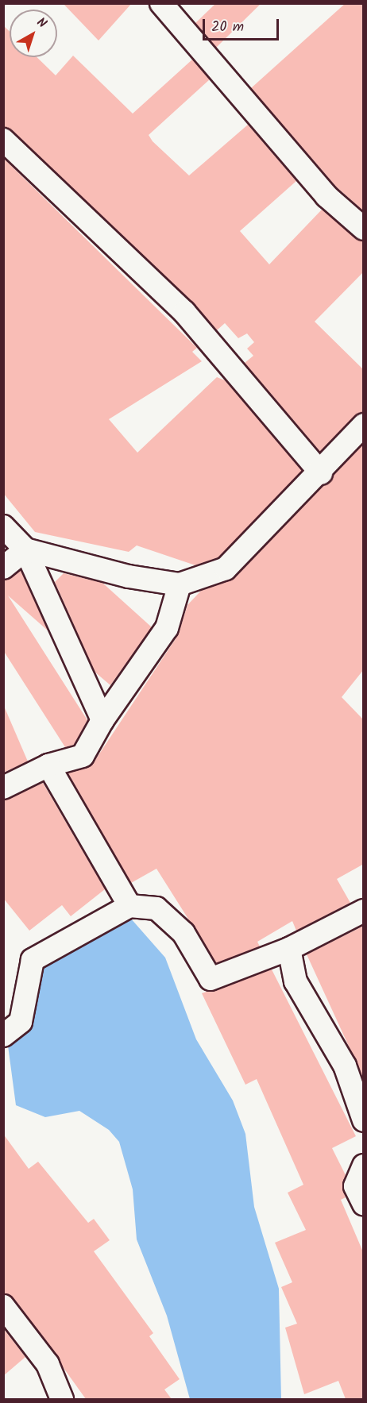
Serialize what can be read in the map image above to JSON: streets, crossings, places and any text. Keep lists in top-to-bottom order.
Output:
{
  "scale_bar": "20 m",
  "north": "top right"
}
